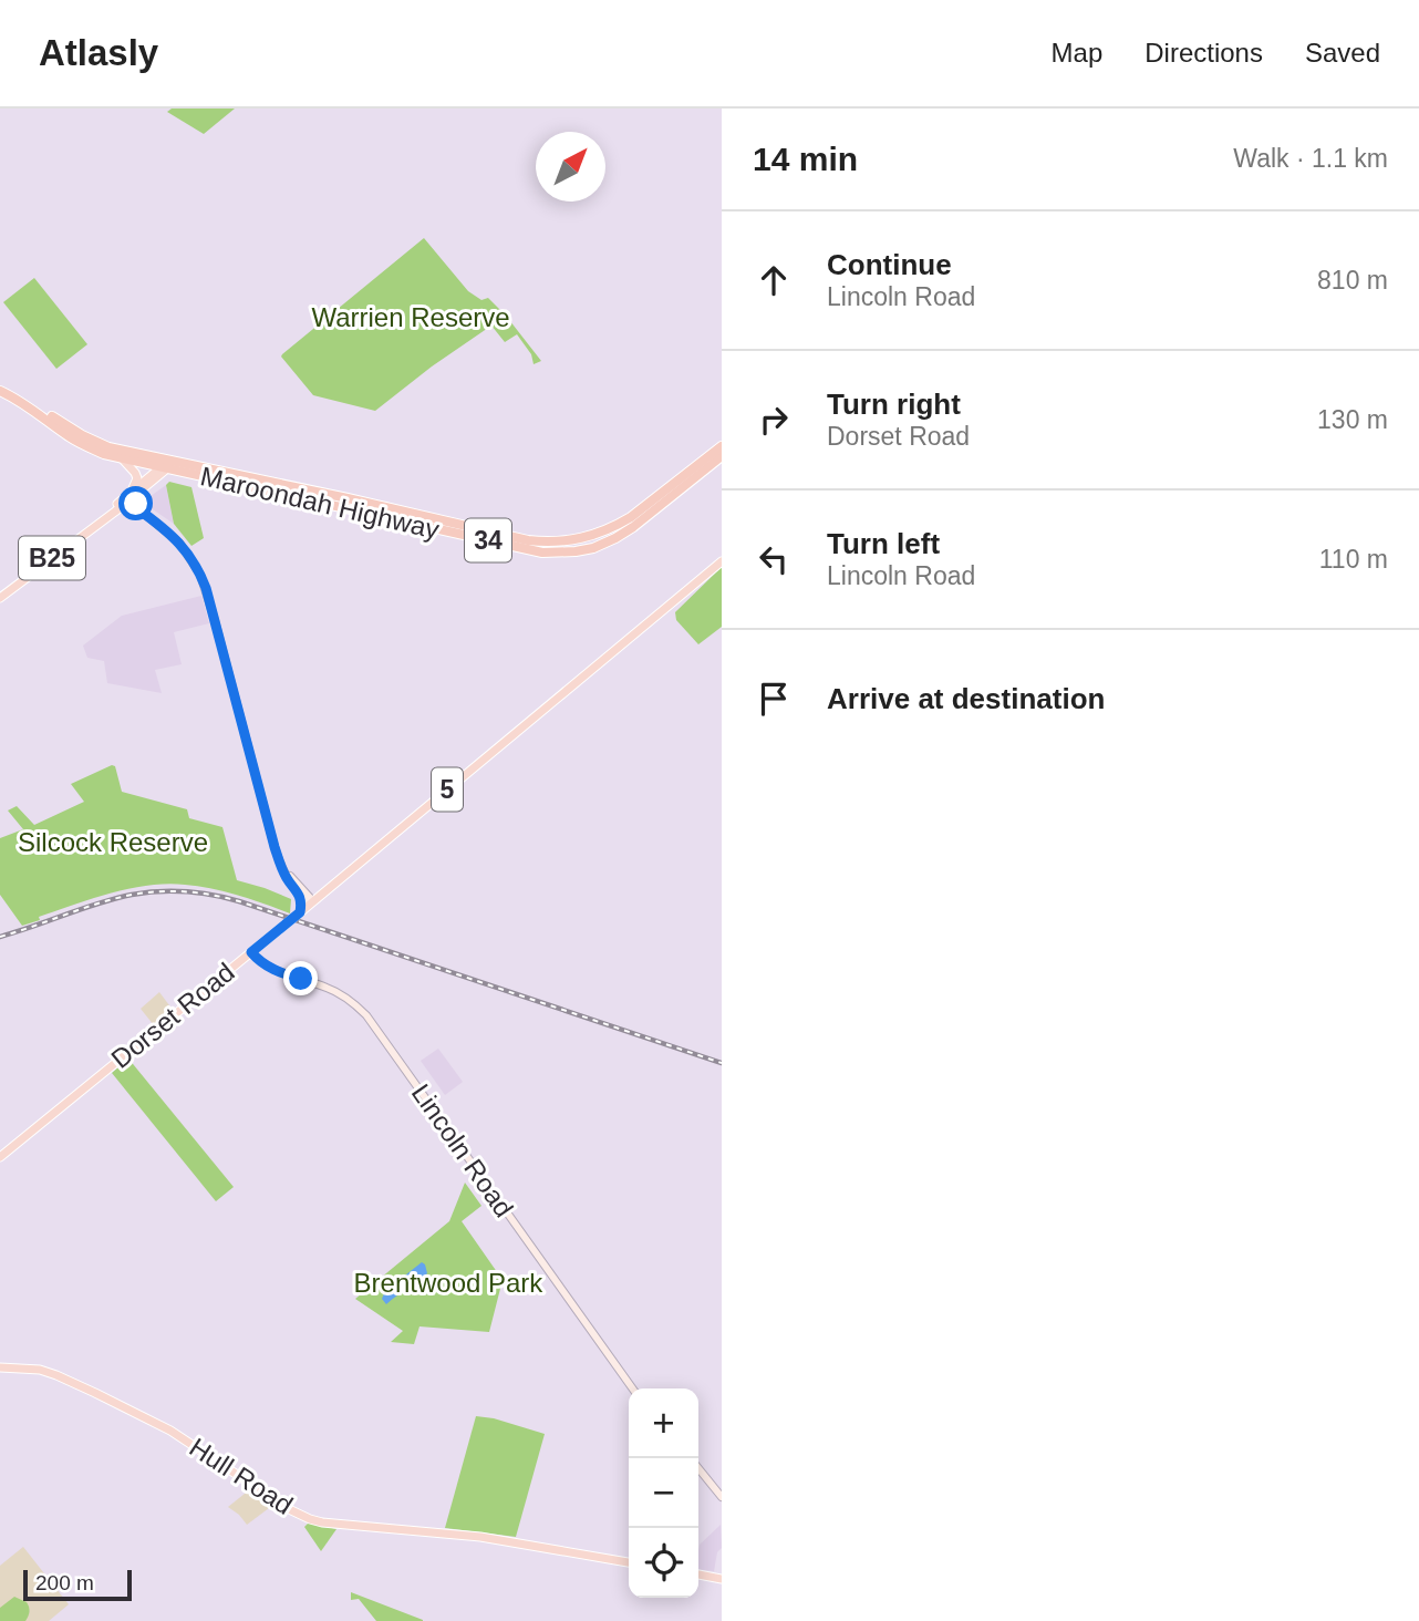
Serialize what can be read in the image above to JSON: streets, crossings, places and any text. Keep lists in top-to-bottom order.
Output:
{
  "streets": {
    "highway": ["Maroondah Highway", "34"],
    "main road": [
      "B25",
      "5",
      "Dorset Road",
      "Lincoln Road",
      "Hull Road"
    ]
  },
  "crossings": [
    ["Maroondah Highway", "B25"],
    ["Dorset Road", "Lincoln Road"]
  ],
  "parks": ["Warrien Reserve", "Silcock Reserve", "Brentwood Park"],
  "scale_bar": "200 m",
  "north": "top right",
  "page": {
    "header": "Atlasly",
    "nav": ["Map", "Directions", "Saved"],
    "heading": ["14 min", "Walk · 1.1 km"],
    "list": [
      ["Continue", "Lincoln Road", "810 m"],
      ["Turn right", "Dorset Road", "130 m"],
      ["Turn left", "Lincoln Road", "110 m"],
      "Arrive at destination"
    ],
    "map_buttons": ["+", "−"],
    "scale": "200 m"
  }
}
